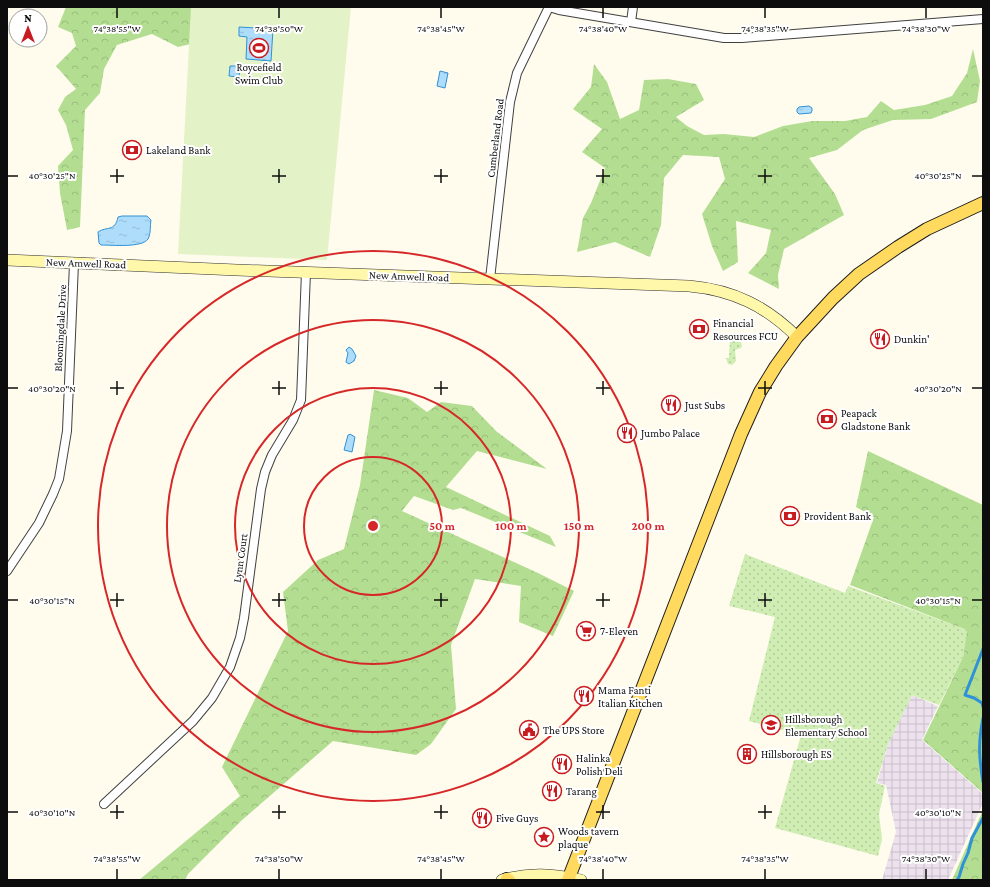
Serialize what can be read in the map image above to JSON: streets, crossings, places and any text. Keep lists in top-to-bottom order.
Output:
{
  "streets": {
    "street": [
      "Cumberland Road",
      "New Amwell Road",
      "Bloomingdale Drive",
      "Lynn Court"
    ]
  },
  "crossings": [
    ["Cumberland Road", "New Amwell Road"],
    ["New Amwell Road", "Bloomingdale Drive"],
    ["New Amwell Road", "Lynn Court"]
  ],
  "places": {
    "sports": ["Roycefield Swim Club"],
    "bank": [
      "Lakeland Bank",
      "Financial Resources FCU",
      "Peapack Gladstone Bank",
      "Provident Bank"
    ],
    "restaurant": [
      "Dunkin'",
      "Just Subs",
      "Jumbo Palace",
      "Mama Fanti Italian Kitchen",
      "Halinka Polish Deli",
      "Tarang",
      "Five Guys"
    ],
    "supermarket": ["7-Eleven"],
    "school or university": ["Hillsborough Elementary School"],
    "public building": ["The UPS Store"],
    "building": ["Hillsborough ES"],
    "place": ["Woods tavern plaque"]
  },
  "north": "top",
  "coordinates": [
    "74°38'55\"W",
    "74°38'50\"W",
    "74°38'45\"W",
    "74°38'40\"W",
    "74°38'35\"W",
    "74°38'30\"W",
    "40°30'25\"N",
    "40°30'20\"N",
    "40°30'15\"N",
    "40°30'10\"N"
  ],
  "rings": [
    "50 m",
    "100 m",
    "150 m",
    "200 m"
  ]
}
